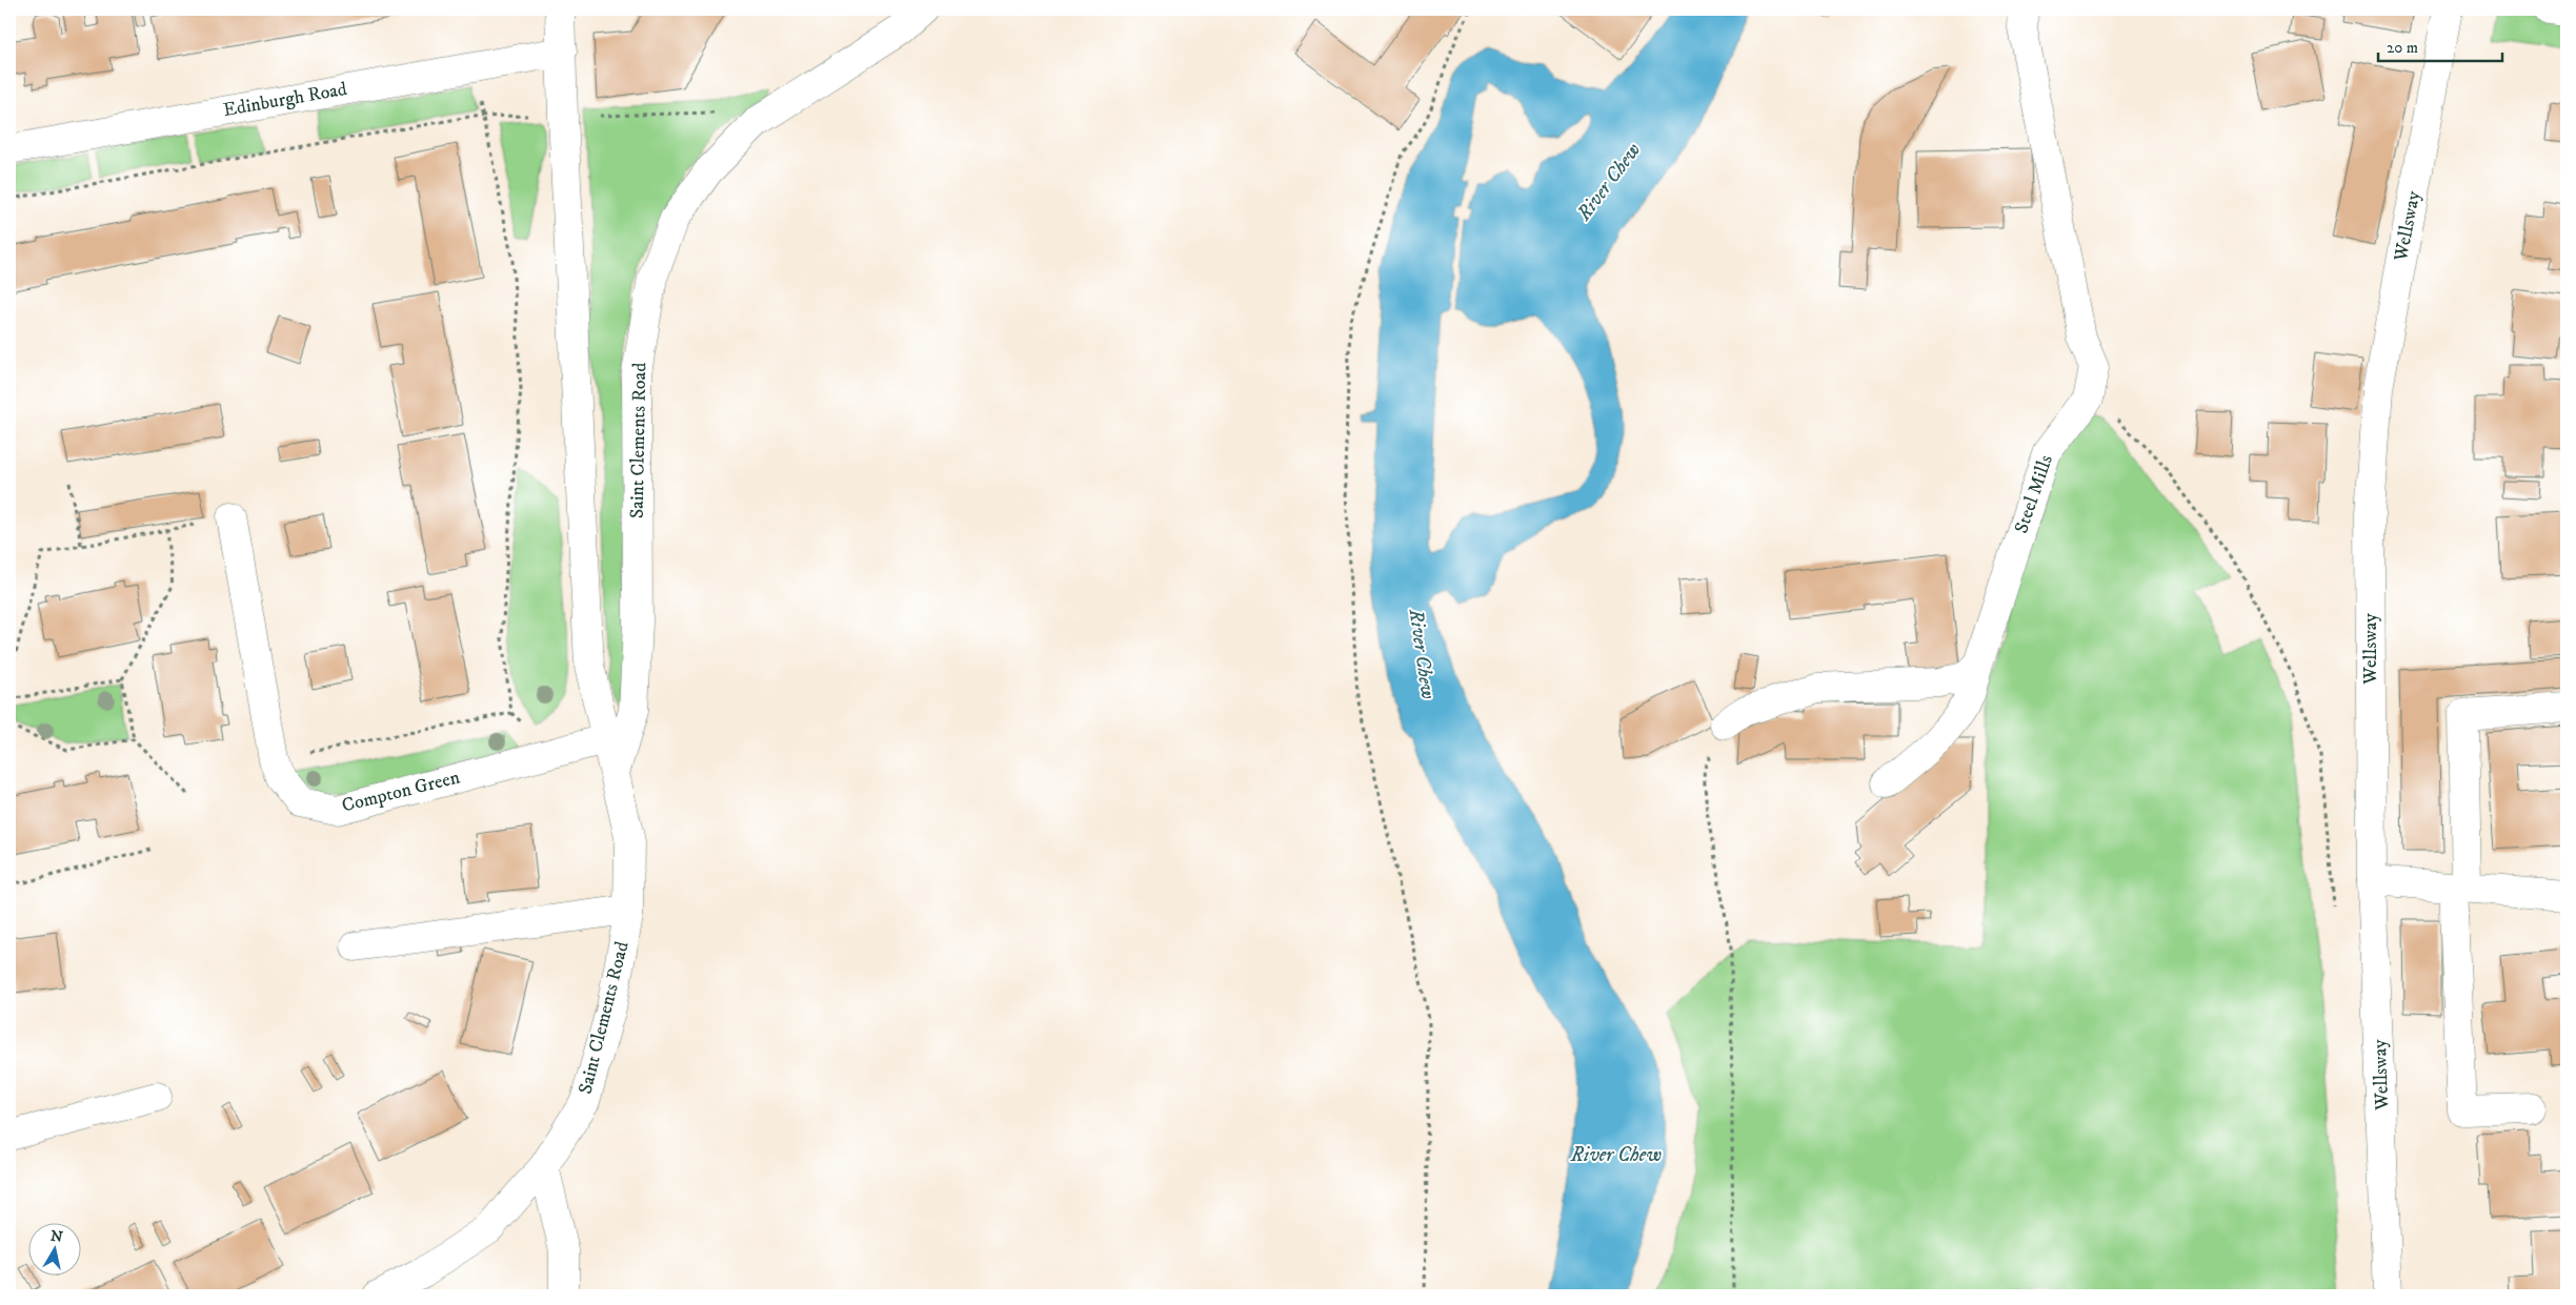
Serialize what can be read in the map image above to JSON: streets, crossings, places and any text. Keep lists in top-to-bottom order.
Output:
{
  "streets": {
    "street": [
      "Edinburgh Road",
      "Wellsway",
      "Saint Clements Road",
      "Steel Mills",
      "Compton Green"
    ]
  },
  "crossings": [
    ["Edinburgh Road", "Saint Clements Road"],
    ["Saint Clements Road", "Compton Green"]
  ],
  "water": ["River Chew"],
  "scale_bar": "20 m",
  "north": "top"
}
